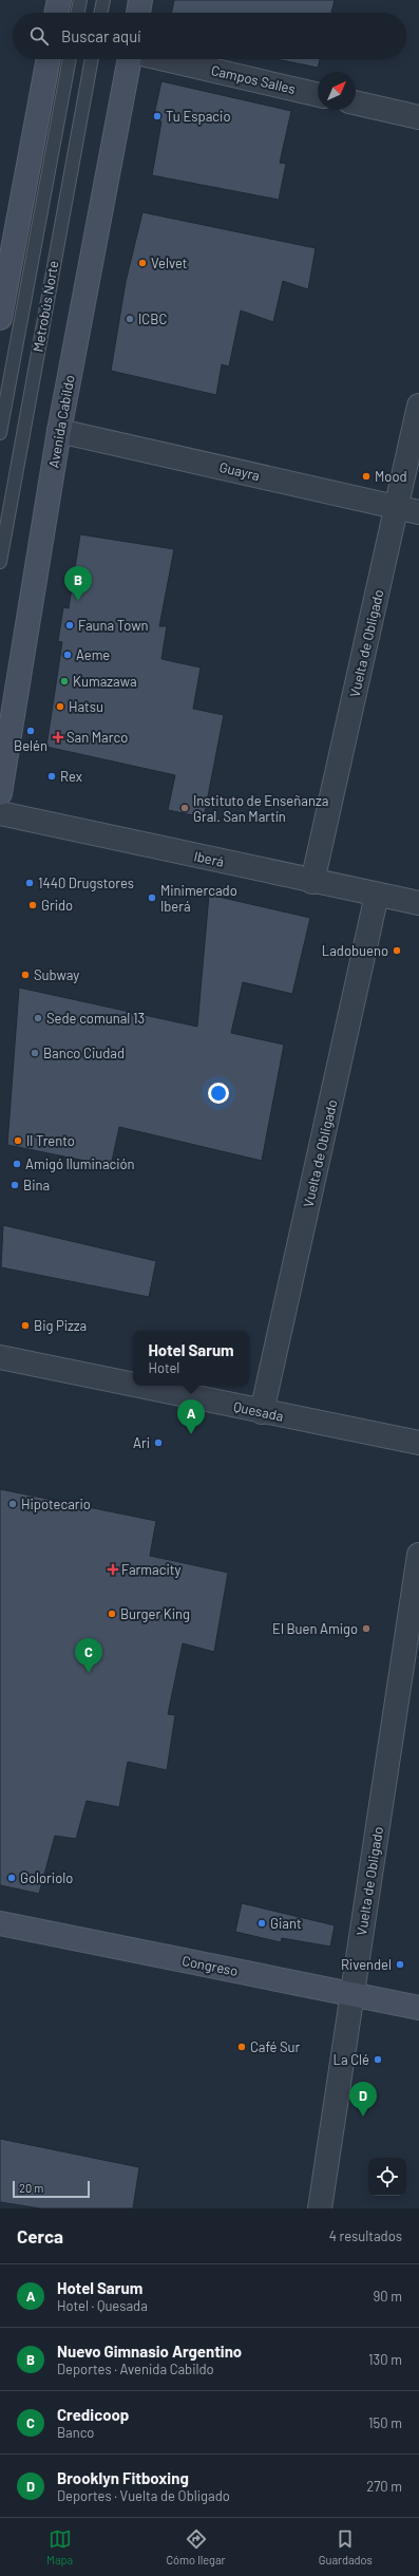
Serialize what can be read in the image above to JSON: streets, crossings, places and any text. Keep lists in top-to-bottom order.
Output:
{
  "streets": {
    "main road": ["Avenida Cabildo", "Congreso"],
    "street": [
      "Campos Salles",
      "Guayra",
      "Vuelta de Obligado",
      "Iberá",
      "Quesada"
    ],
    "lane": ["Metrobús Norte"]
  },
  "crossings": [
    ["Avenida Cabildo", "Guayra"],
    ["Guayra", "Vuelta de Obligado"],
    ["Vuelta de Obligado", "Iberá"],
    ["Vuelta de Obligado", "Quesada"],
    ["Vuelta de Obligado", "Congreso"]
  ],
  "places": {
    "other": [
      "Tu Espacio",
      "Velvet",
      "ICBC",
      "Mood",
      "Fauna Town",
      "Aeme",
      "Kumazawa",
      "Hatsu",
      "Belén",
      "Rex",
      "Instituto de Enseñanza Gral. San Martín",
      "1440 Drugstores",
      "Minimercado Iberá",
      "Grido",
      "Ladobueno",
      "Subway",
      "Sede comunal 13",
      "Banco Ciudad",
      "Il Trento",
      "Amigó Iluminación",
      "Bina",
      "Big Pizza",
      "Ari",
      "Hipotecario",
      "Burger King",
      "El Buen Amigo",
      "Goloriolo",
      "Giant",
      "Rivendel",
      "Café Sur",
      "La Clé"
    ],
    "health": ["San Marco", "Farmacity"]
  },
  "scale_bar": "20 m",
  "north": "top right",
  "page": {
    "search": "Buscar aquí",
    "pins": [
      "B",
      "A",
      "C",
      "D"
    ],
    "popup": ["Hotel Sarum", "Hotel"],
    "scale": "20 m",
    "heading": ["Cerca", "4 resultados"],
    "list": [
      {
        "mark": "A",
        "name": "Hotel Sarum",
        "note": "Hotel · Quesada",
        "value": "90 m"
      },
      {
        "mark": "B",
        "name": "Nuevo Gimnasio Argentino",
        "note": "Deportes · Avenida Cabildo",
        "value": "130 m"
      },
      {
        "mark": "C",
        "name": "Credicoop",
        "note": "Banco",
        "value": "150 m"
      },
      {
        "mark": "D",
        "name": "Brooklyn Fitboxing",
        "note": "Deportes · Vuelta de Obligado",
        "value": "270 m"
      }
    ],
    "nav": ["Mapa", "Cómo llegar", "Guardados"]
  }
}
